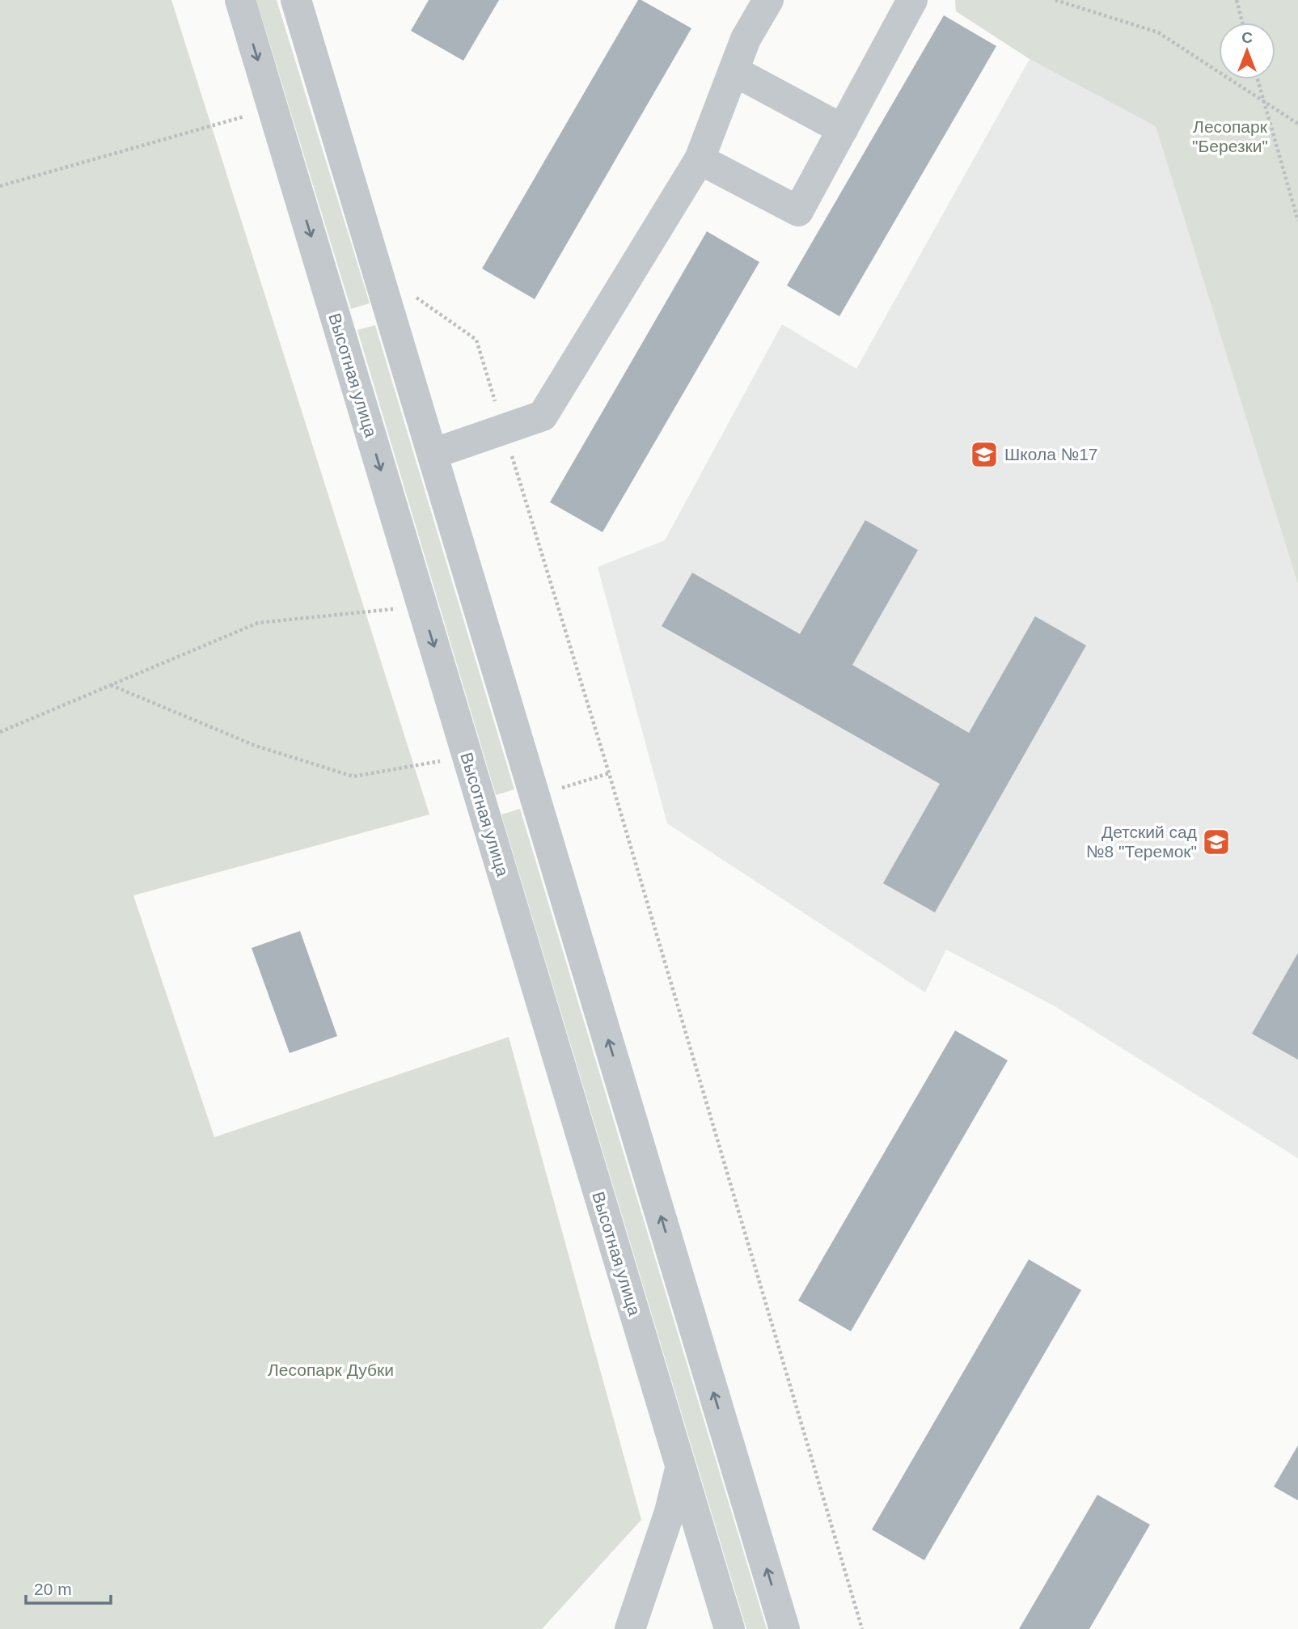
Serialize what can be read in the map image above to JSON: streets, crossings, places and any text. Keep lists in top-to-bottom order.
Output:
{
  "streets": {
    "street": ["Высотная улица"]
  },
  "parks": ["Лесопарк \"Березки\"", "Лесопарк Дубки"],
  "places": {
    "school or university": ["Школа №17", "Детский сад №8 \"Теремок\""]
  },
  "scale_bar": "20 m",
  "north": "top"
}
